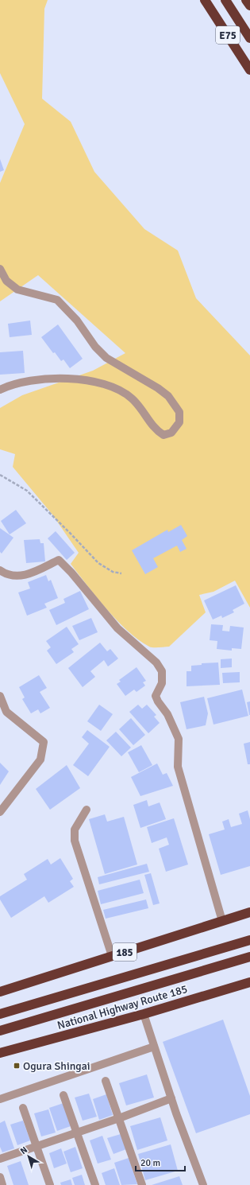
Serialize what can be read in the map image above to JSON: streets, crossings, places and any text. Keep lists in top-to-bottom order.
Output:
{
  "streets": {
    "highway": ["E75", "185", "National Highway Route 185"]
  },
  "places": {
    "transit": ["Ogura Shingai"]
  },
  "scale_bar": "20 m",
  "north": "top left"
}
